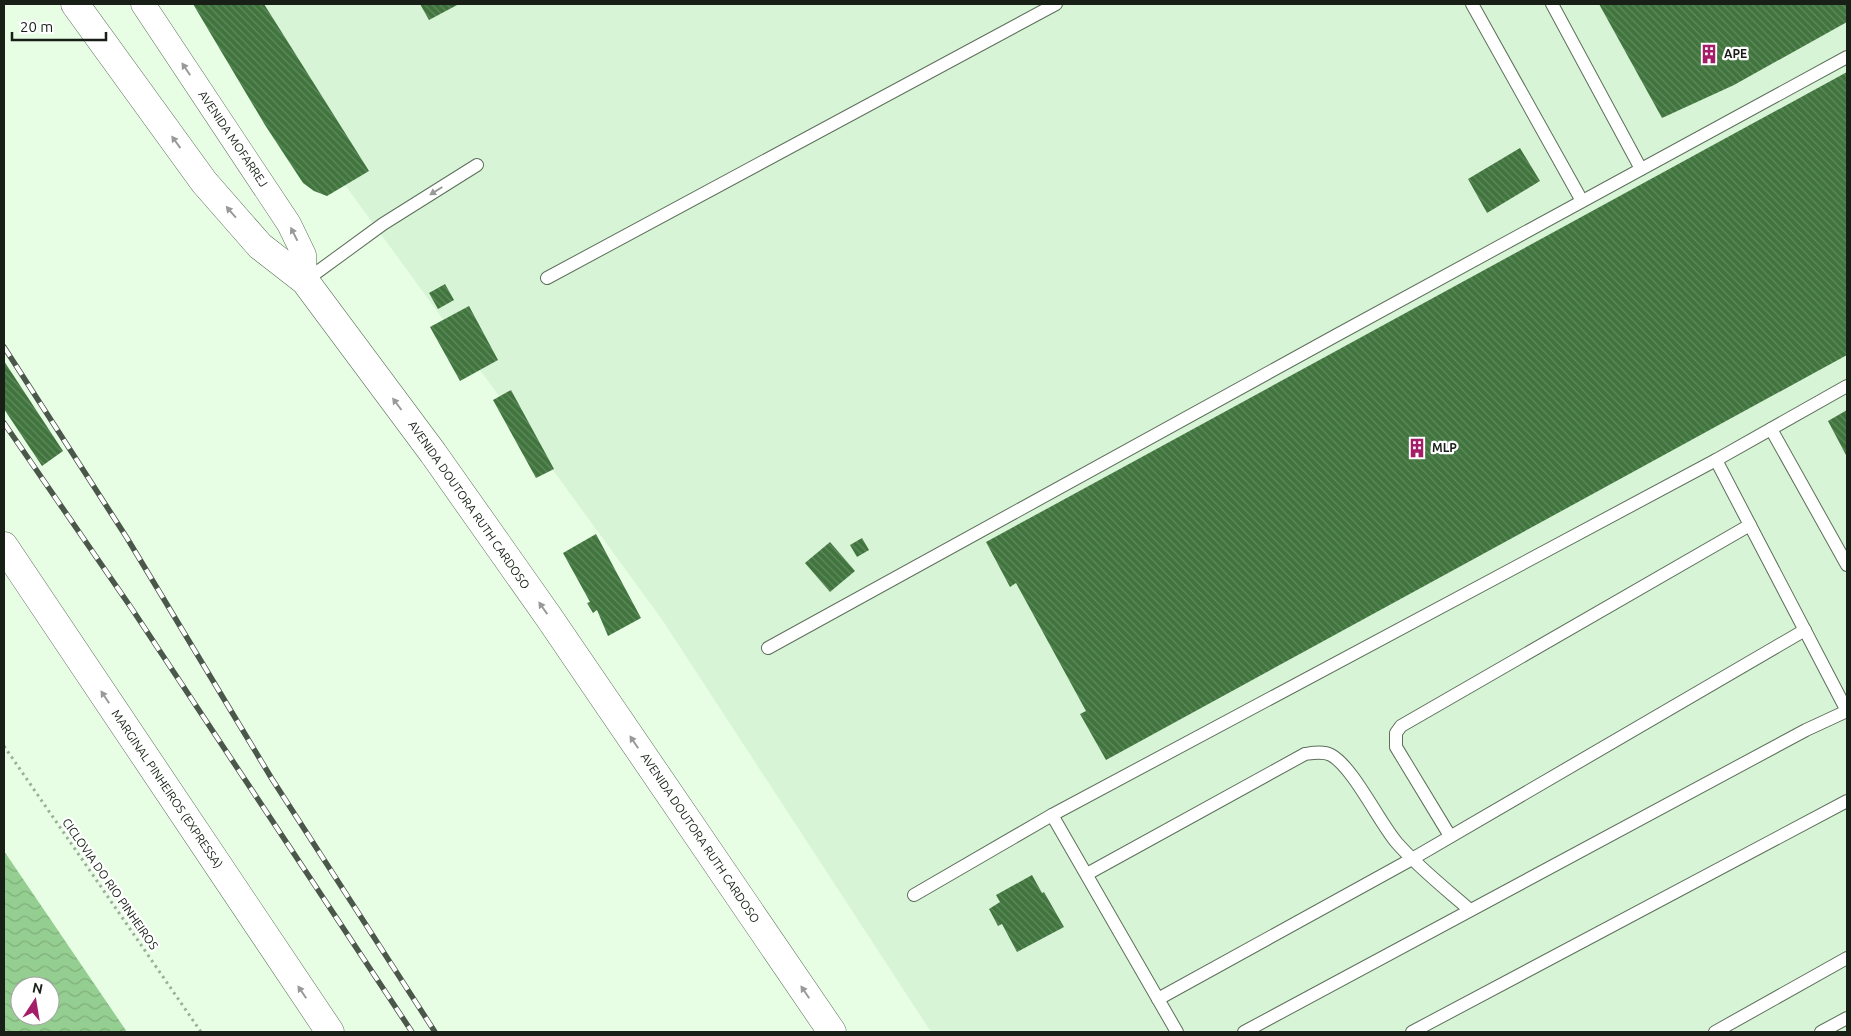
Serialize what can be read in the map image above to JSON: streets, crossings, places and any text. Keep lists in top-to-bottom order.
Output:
{
  "streets": {
    "highway": ["AVENIDA DOUTORA RUTH CARDOSO", "MARGINAL PINHEIROS (EXPRESSA)"],
    "street": ["AVENIDA MOFARREJ"],
    "path": ["CICLOVIA DO RIO PINHEIROS"]
  },
  "crossings": [
    ["AVENIDA MOFARREJ", "AVENIDA DOUTORA RUTH CARDOSO"]
  ],
  "one_way": ["AVENIDA MOFARREJ", "AVENIDA DOUTORA RUTH CARDOSO", "MARGINAL PINHEIROS (EXPRESSA)"],
  "places": {
    "building": ["APE", "MLP"]
  },
  "scale_bar": "20 m",
  "north": "top"
}
